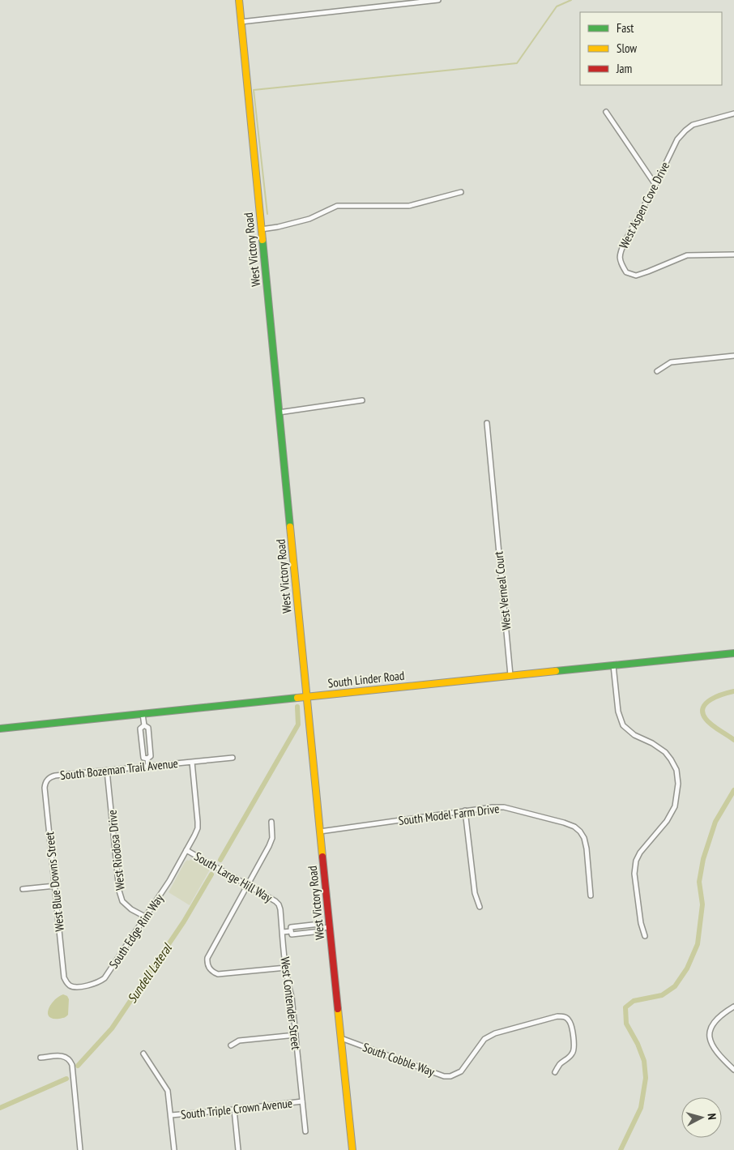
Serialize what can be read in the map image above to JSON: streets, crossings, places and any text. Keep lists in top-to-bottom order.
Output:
{
  "streets": {
    "main road": ["West Victory Road", "South Linder Road"],
    "street": [
      "West Aspen Cove Drive",
      "West Verneal Court",
      "South Bozeman Trail Avenue",
      "South Model Farm Drive",
      "West Riodosa Drive",
      "South Large Hill Way",
      "West Blue Downs Street",
      "South Edge Rim Way",
      "West Contender Street",
      "South Cobble Way",
      "South Triple Crown Avenue"
    ]
  },
  "crossings": [
    ["West Victory Road", "South Linder Road"],
    ["West Victory Road", "South Model Farm Drive"],
    ["West Victory Road", "South Cobble Way"],
    ["West Verneal Court", "South Linder Road"],
    ["South Bozeman Trail Avenue", "West Riodosa Drive"],
    ["South Bozeman Trail Avenue", "West Blue Downs Street"],
    ["South Bozeman Trail Avenue", "South Edge Rim Way"],
    ["West Riodosa Drive", "South Edge Rim Way"],
    ["South Large Hill Way", "South Edge Rim Way"],
    ["South Large Hill Way", "West Contender Street"],
    ["West Blue Downs Street", "South Edge Rim Way"],
    ["West Contender Street", "South Triple Crown Avenue"]
  ],
  "water": ["Sundell Lateral"],
  "legend": ["Fast", "Slow", "Jam"],
  "north": "right"
}
